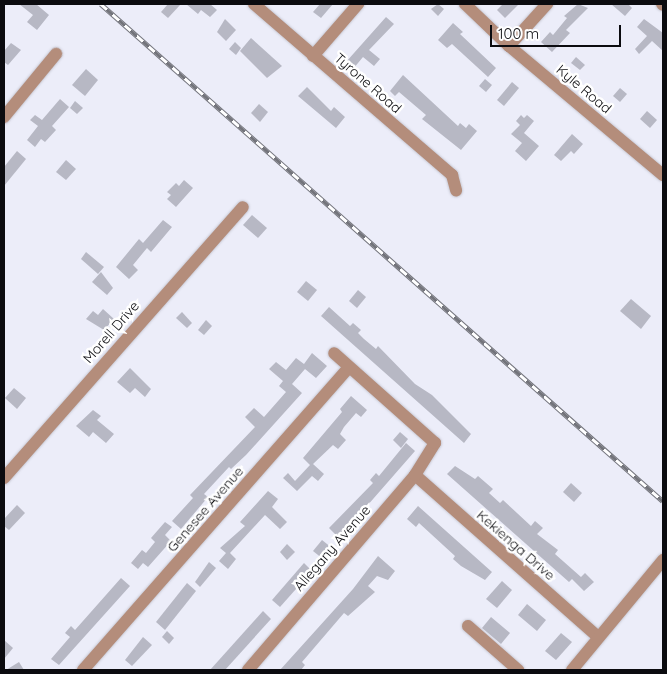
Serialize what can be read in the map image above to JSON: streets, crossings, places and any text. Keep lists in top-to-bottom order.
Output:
{
  "streets": {
    "street": [
      "Tyrone Road",
      "Kyle Road",
      "Morell Drive",
      "Genesee Avenue",
      "Kekienga Drive",
      "Allegany Avenue"
    ]
  },
  "crossings": [
    ["Genesee Avenue", "Allegany Avenue"],
    ["Kekienga Drive", "Allegany Avenue"]
  ],
  "scale_bar": "100 m"
}
